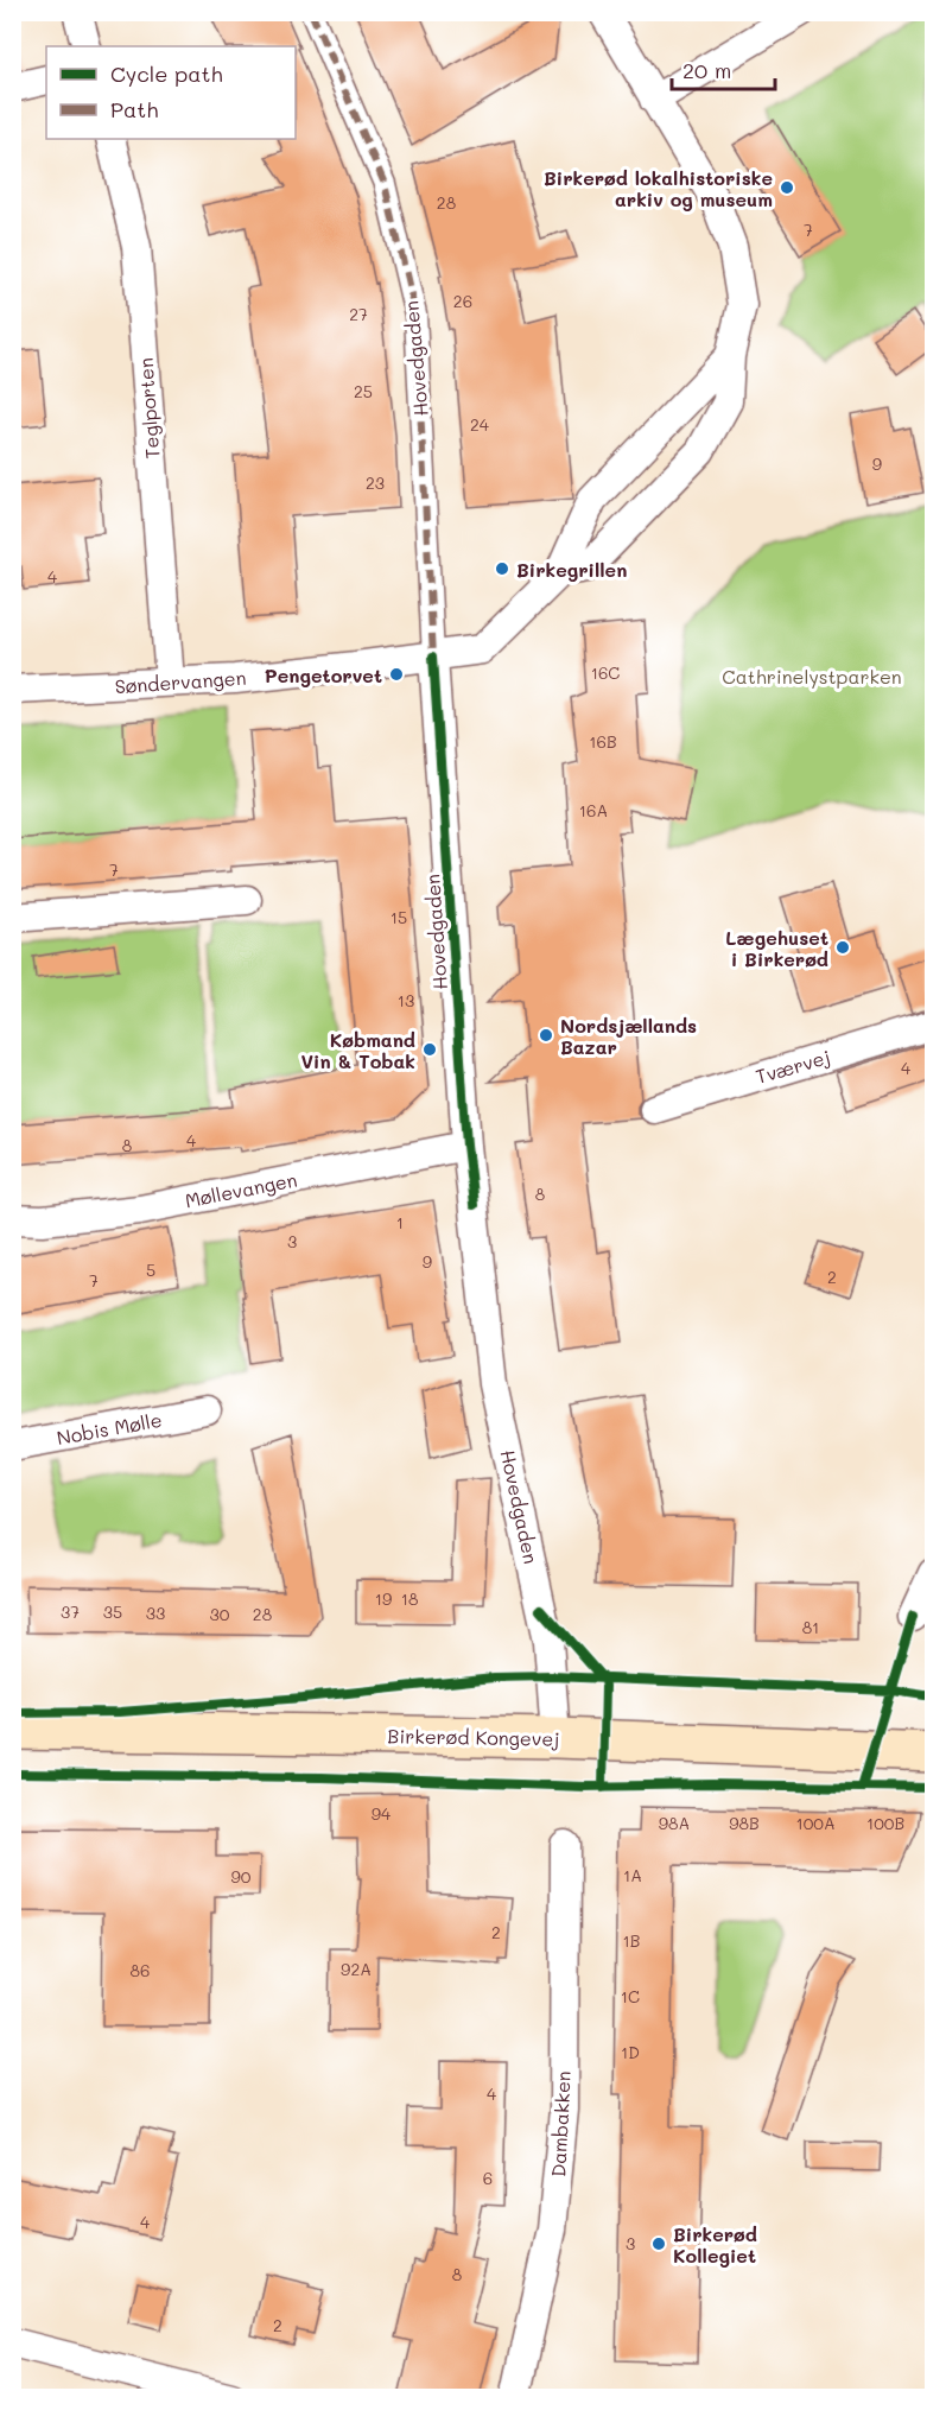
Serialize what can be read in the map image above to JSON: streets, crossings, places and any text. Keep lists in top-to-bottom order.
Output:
{
  "streets": {
    "main road": ["Birkerød Kongevej"],
    "street": [
      "Hovedgaden",
      "Teglporten",
      "Søndervangen",
      "Tværvej",
      "Møllevangen",
      "Nobis Mølle",
      "Dambakken"
    ]
  },
  "crossings": [
    ["Hovedgaden", "Søndervangen"],
    ["Hovedgaden", "Møllevangen"],
    ["Hovedgaden", "Birkerød Kongevej"],
    ["Teglporten", "Søndervangen"]
  ],
  "parks": ["Cathrinelystparken"],
  "places": [
    "Birkerød lokalhistoriske arkiv og museum",
    "Birkegrillen",
    "Pengetorvet",
    "Lægehuset i Birkerød",
    "Nordsjællands Bazar",
    "Købmand Vin & Tobak",
    "Birkerød Kollegiet"
  ],
  "house_numbers": [
    "28",
    "7",
    "26",
    "27",
    "25",
    "24",
    "9",
    "23",
    "4",
    "16C",
    "16B",
    "16A",
    "7",
    "15",
    "13",
    "4",
    "4",
    "8",
    "8",
    "1",
    "3",
    "9",
    "5",
    "2",
    "7",
    "19",
    "18",
    "37",
    "35",
    "33",
    "30",
    "28",
    "81",
    "94",
    "98A",
    "98B",
    "100A",
    "100B",
    "1A",
    "90",
    "2",
    "1B",
    "92A",
    "86",
    "1C",
    "1D",
    "4",
    "6",
    "4",
    "3",
    "8",
    "2"
  ],
  "legend": ["Cycle path", "Path"],
  "scale_bar": "20 m"
}
